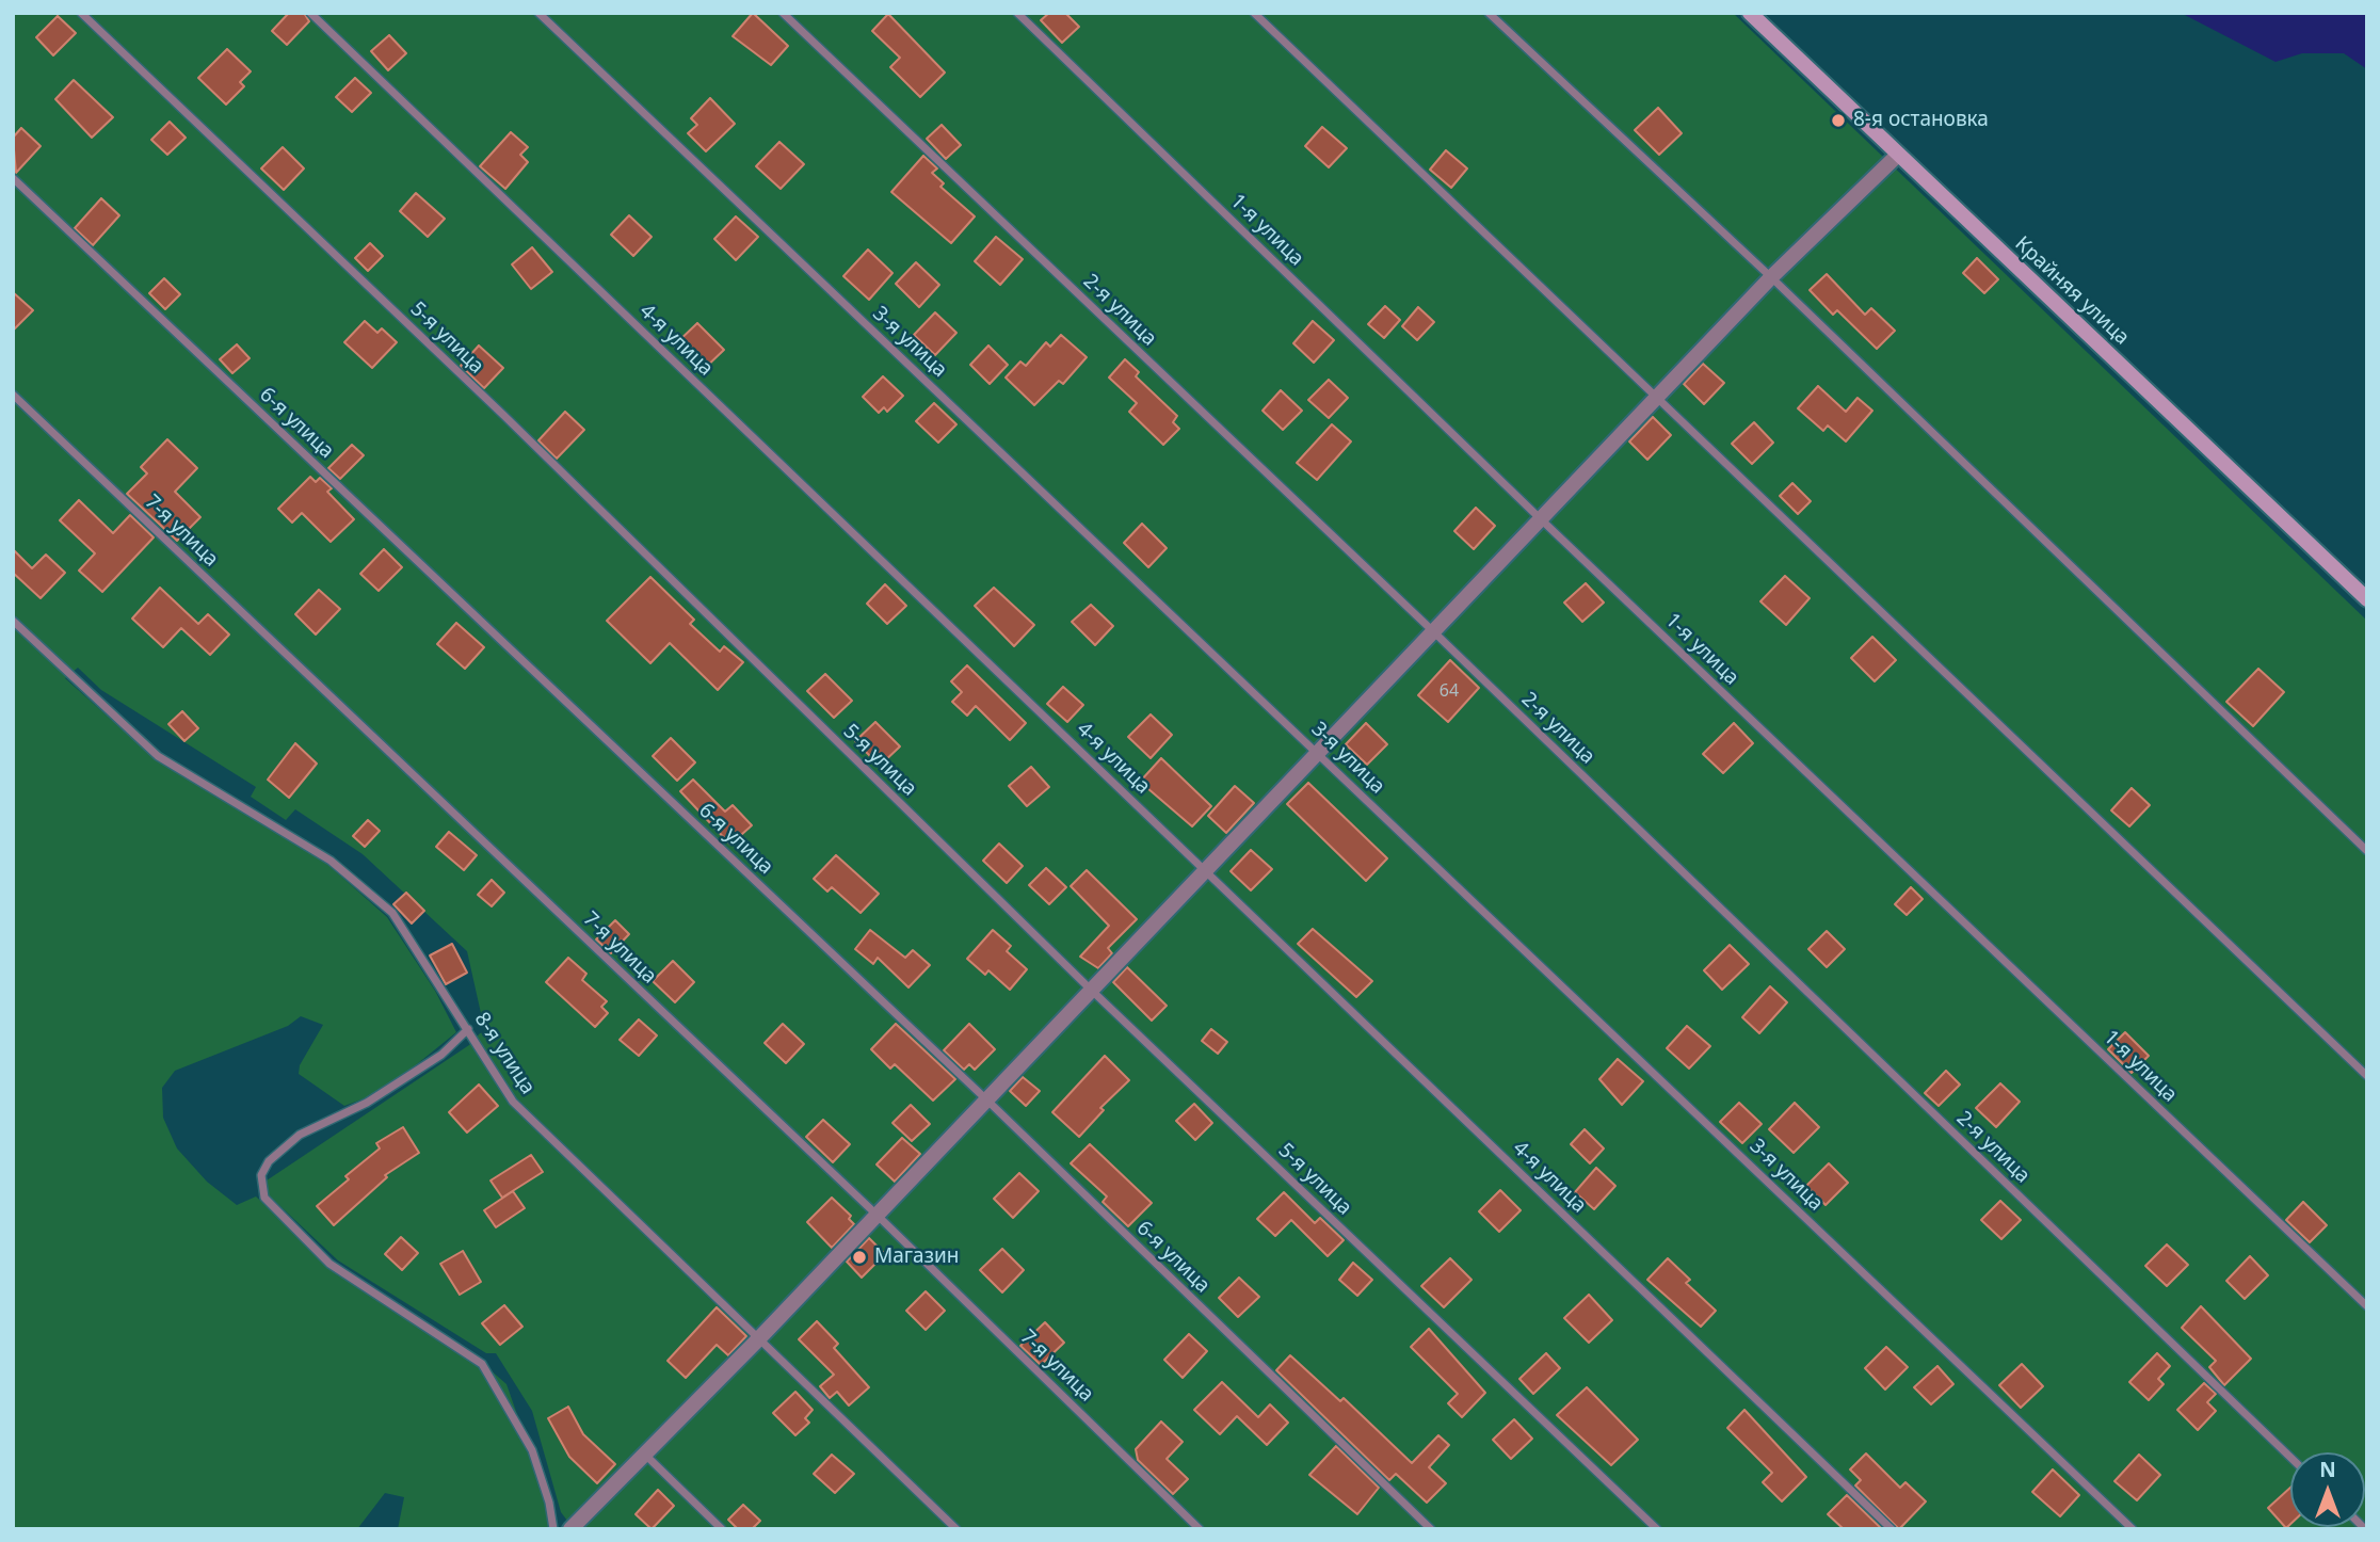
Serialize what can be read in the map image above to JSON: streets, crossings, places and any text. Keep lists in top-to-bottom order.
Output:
{
  "streets": {
    "main road": ["Крайняя улица"],
    "lane": [
      "1-я улица",
      "2-я улица",
      "5-я улица",
      "4-я улица",
      "3-я улица",
      "6-я улица",
      "7-я улица",
      "8-я улица"
    ]
  },
  "places": ["8-я остановка", "Магазин"],
  "house_numbers": ["64"],
  "north": "top"
}
